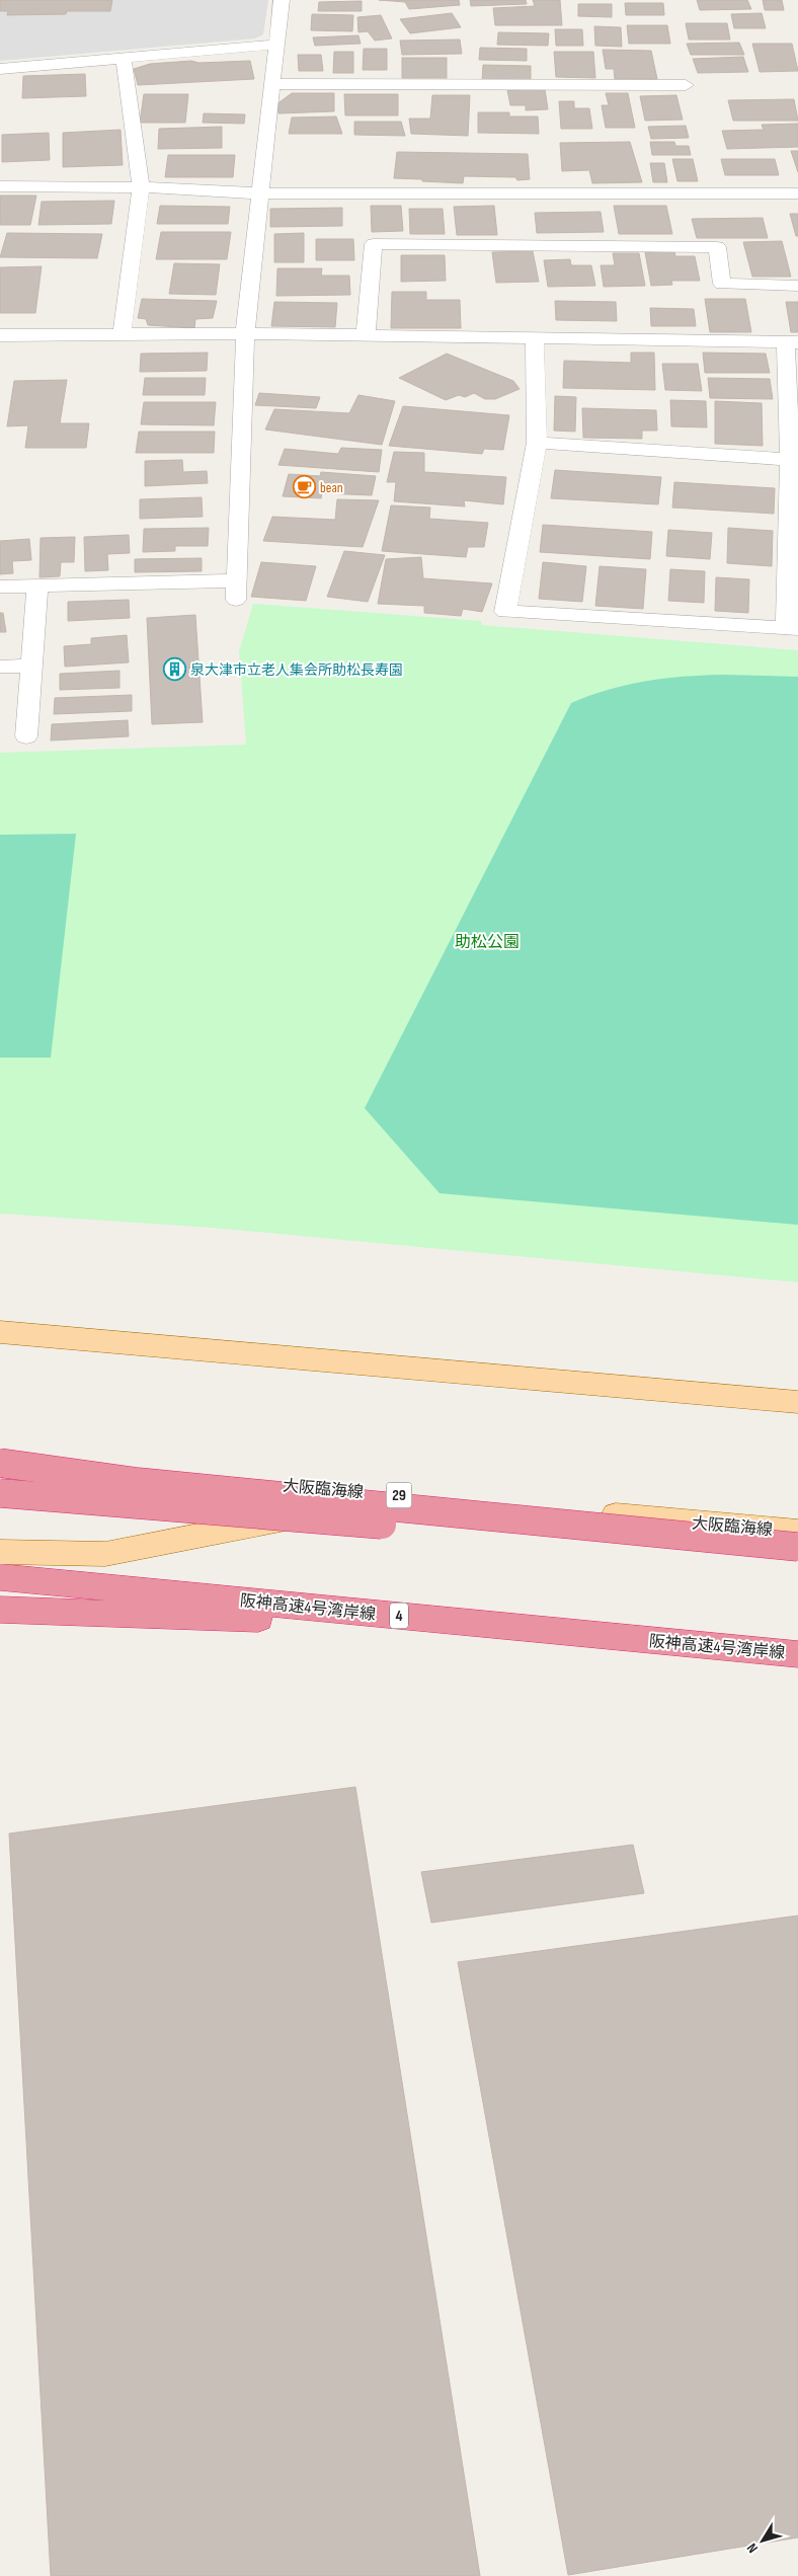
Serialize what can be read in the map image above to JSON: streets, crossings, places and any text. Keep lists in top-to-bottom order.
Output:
{
  "streets": {
    "highway": ["阪神高速4号湾岸線", "4"],
    "main road": ["大阪臨海線", "29"]
  },
  "parks": ["助松公園"],
  "places": {
    "cafe": ["bean"],
    "building": ["泉大津市立老人集会所助松長寿園"]
  },
  "north": "bottom left"
}
